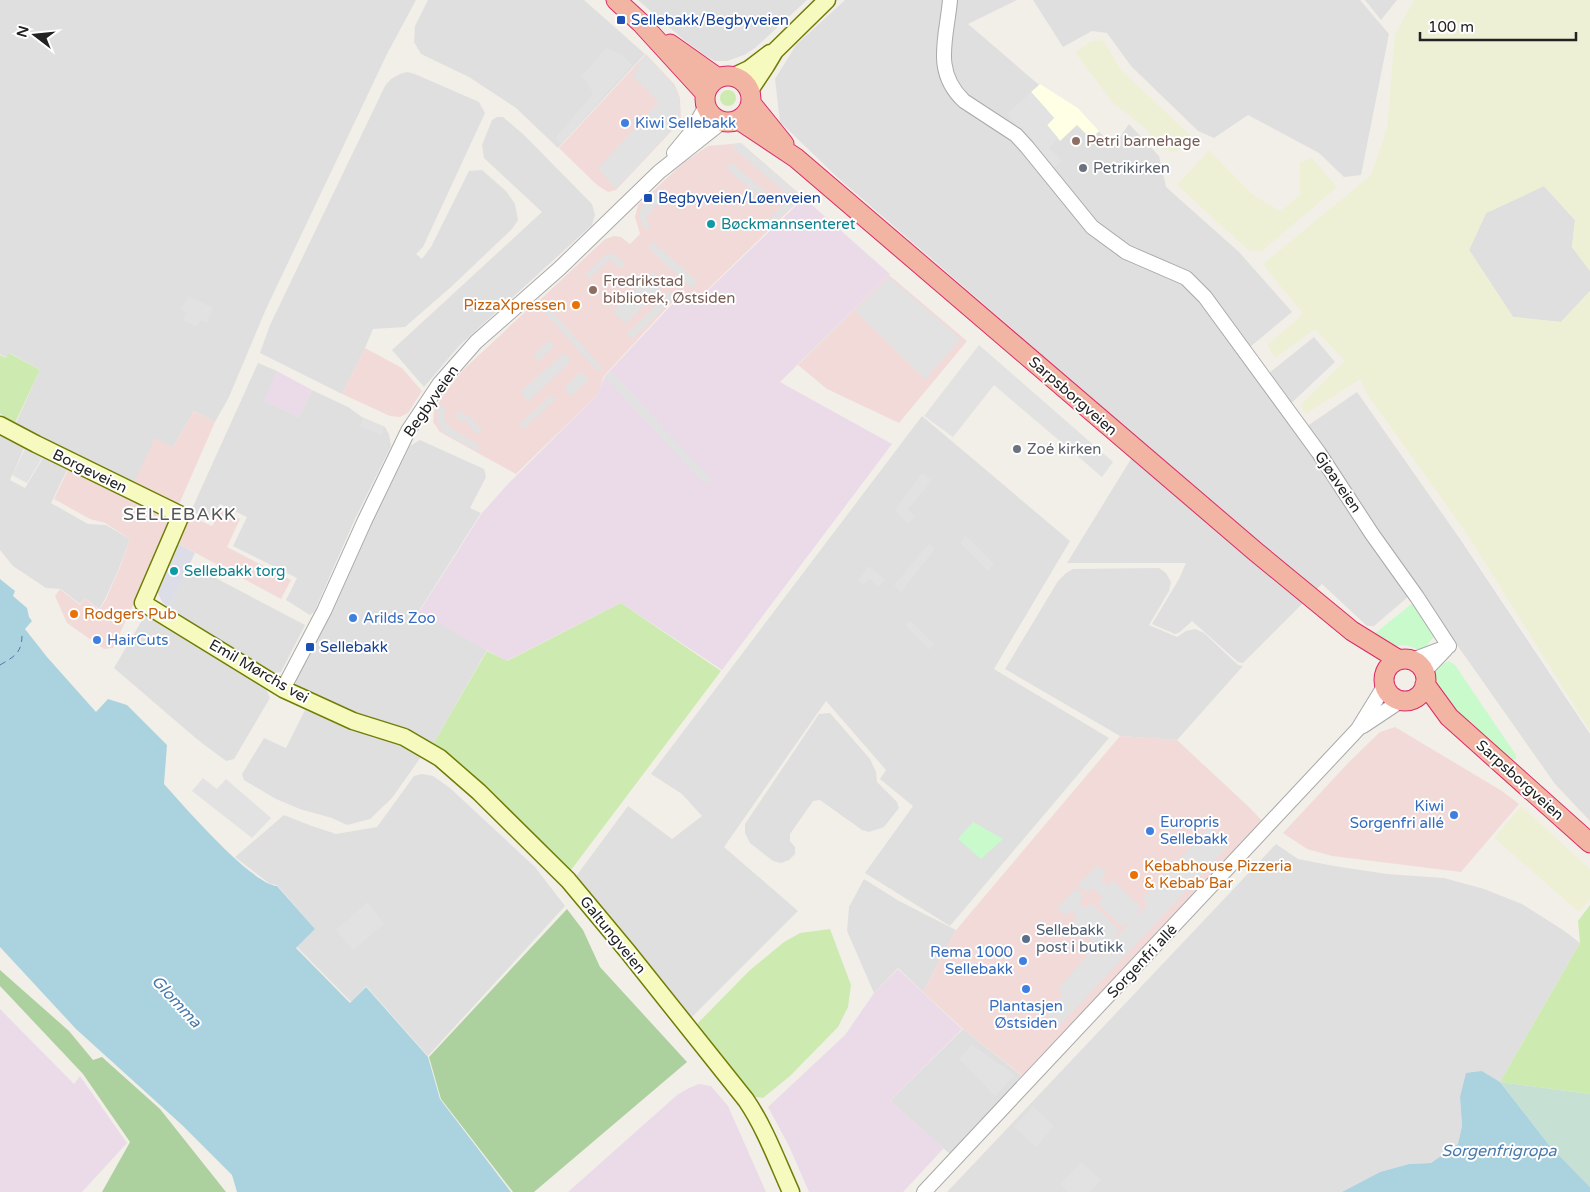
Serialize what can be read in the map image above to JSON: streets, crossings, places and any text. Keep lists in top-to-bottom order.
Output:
{
  "streets": {
    "highway": ["Sarpsborgveien"],
    "main road": ["Borgeveien", "Emil Mørchs vei", "Galtungveien"],
    "street": ["Begbyveien", "Gjøaveien", "Sorgenfri allé"]
  },
  "crossings": [
    ["Sarpsborgveien", "Begbyveien"],
    ["Sarpsborgveien", "Gjøaveien"],
    ["Begbyveien", "Emil Mørchs vei"],
    ["Borgeveien", "Emil Mørchs vei"],
    ["Gjøaveien", "Sorgenfri allé"],
    ["Emil Mørchs vei", "Galtungveien"]
  ],
  "districts": ["SELLEBAKK"],
  "water": ["Glomma", "Sorgenfrigropa"],
  "places": {
    "transit": ["Sellebakk/Begbyveien", "Begbyveien/Løenveien", "Sellebakk"],
    "other": [
      "Kiwi Sellebakk",
      "Petri barnehage",
      "Petrikirken",
      "Bøckmannsenteret",
      "Fredrikstad bibliotek, Østsiden",
      "PizzaXpressen",
      "Zoé kirken",
      "Sellebakk torg",
      "Rodgers Pub",
      "Arilds Zoo",
      "HairCuts",
      "Kiwi Sorgenfri allé",
      "Europris Sellebakk",
      "Kebabhouse Pizzeria & Kebab Bar",
      "Sellebakk post i butikk",
      "Rema 1000 Sellebakk",
      "Plantasjen Østsiden"
    ]
  },
  "scale_bar": "100 m",
  "north": "left"
}
